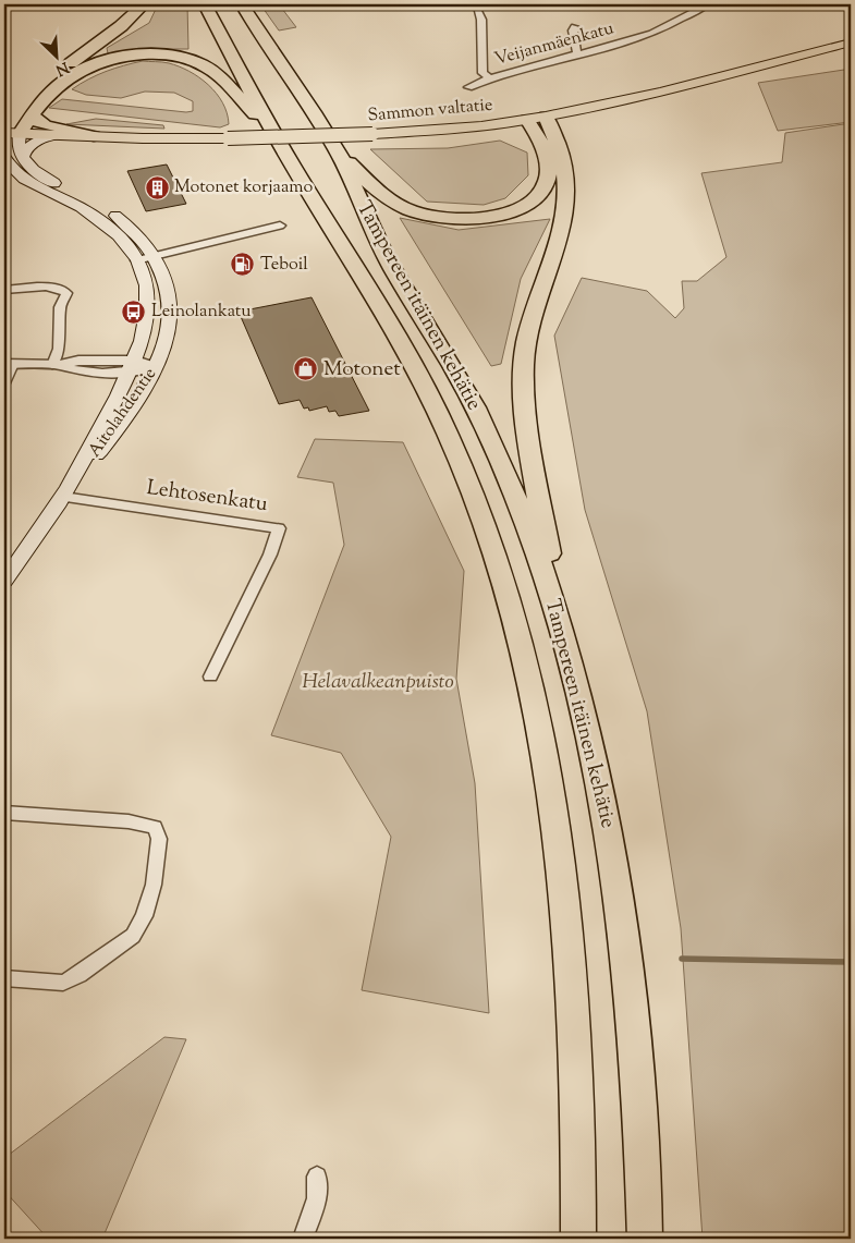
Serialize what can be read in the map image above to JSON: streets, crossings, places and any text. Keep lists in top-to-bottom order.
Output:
{
  "streets": {
    "highway": ["Tampereen itäinen kehätie"],
    "main road": ["Sammon valtatie", "Aitolahdentie"],
    "street": ["Veijanmäenkatu", "Lehtosenkatu"]
  },
  "crossings": [
    ["Aitolahdentie", "Lehtosenkatu"]
  ],
  "parks": ["Helavalkeanpuisto"],
  "places": {
    "building": ["Motonet korjaamo"],
    "fuel station": ["Teboil"],
    "bus stop": ["Leinolankatu"],
    "shop": ["Motonet"]
  },
  "north": "bottom right"
}
